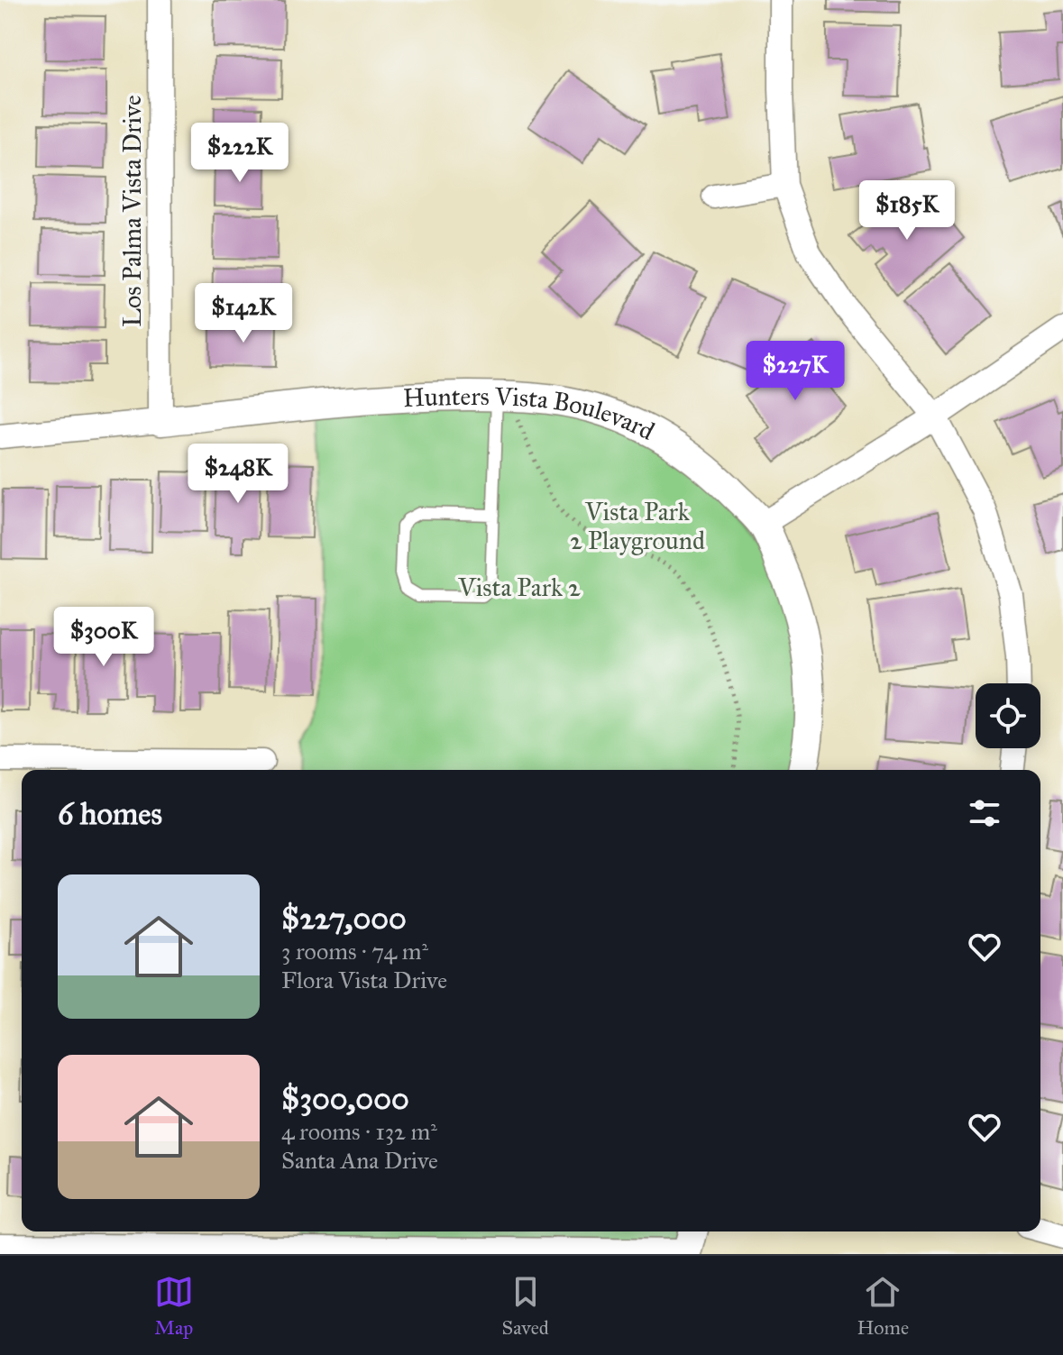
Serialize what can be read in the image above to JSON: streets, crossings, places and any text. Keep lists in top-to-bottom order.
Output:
{
  "streets": {
    "street": ["Los Palma Vista Drive", "Hunters Vista Boulevard"]
  },
  "crossings": [
    ["Los Palma Vista Drive", "Hunters Vista Boulevard"]
  ],
  "parks": ["Vista Park 2 Playground", "Vista Park 2"],
  "page": {
    "price": [
      "$222K",
      "$185K",
      "$142K",
      "$227K",
      "$248K",
      "$300K"
    ],
    "heading": "6 homes",
    "list": [
      {
        "name": "$227,000",
        "note": "3 rooms · 74 m² · Flora Vista Drive"
      },
      {
        "name": "$300,000",
        "note": "4 rooms · 132 m² · Santa Ana Drive"
      }
    ],
    "tabs": ["Map", "Saved", "Home"]
  }
}
